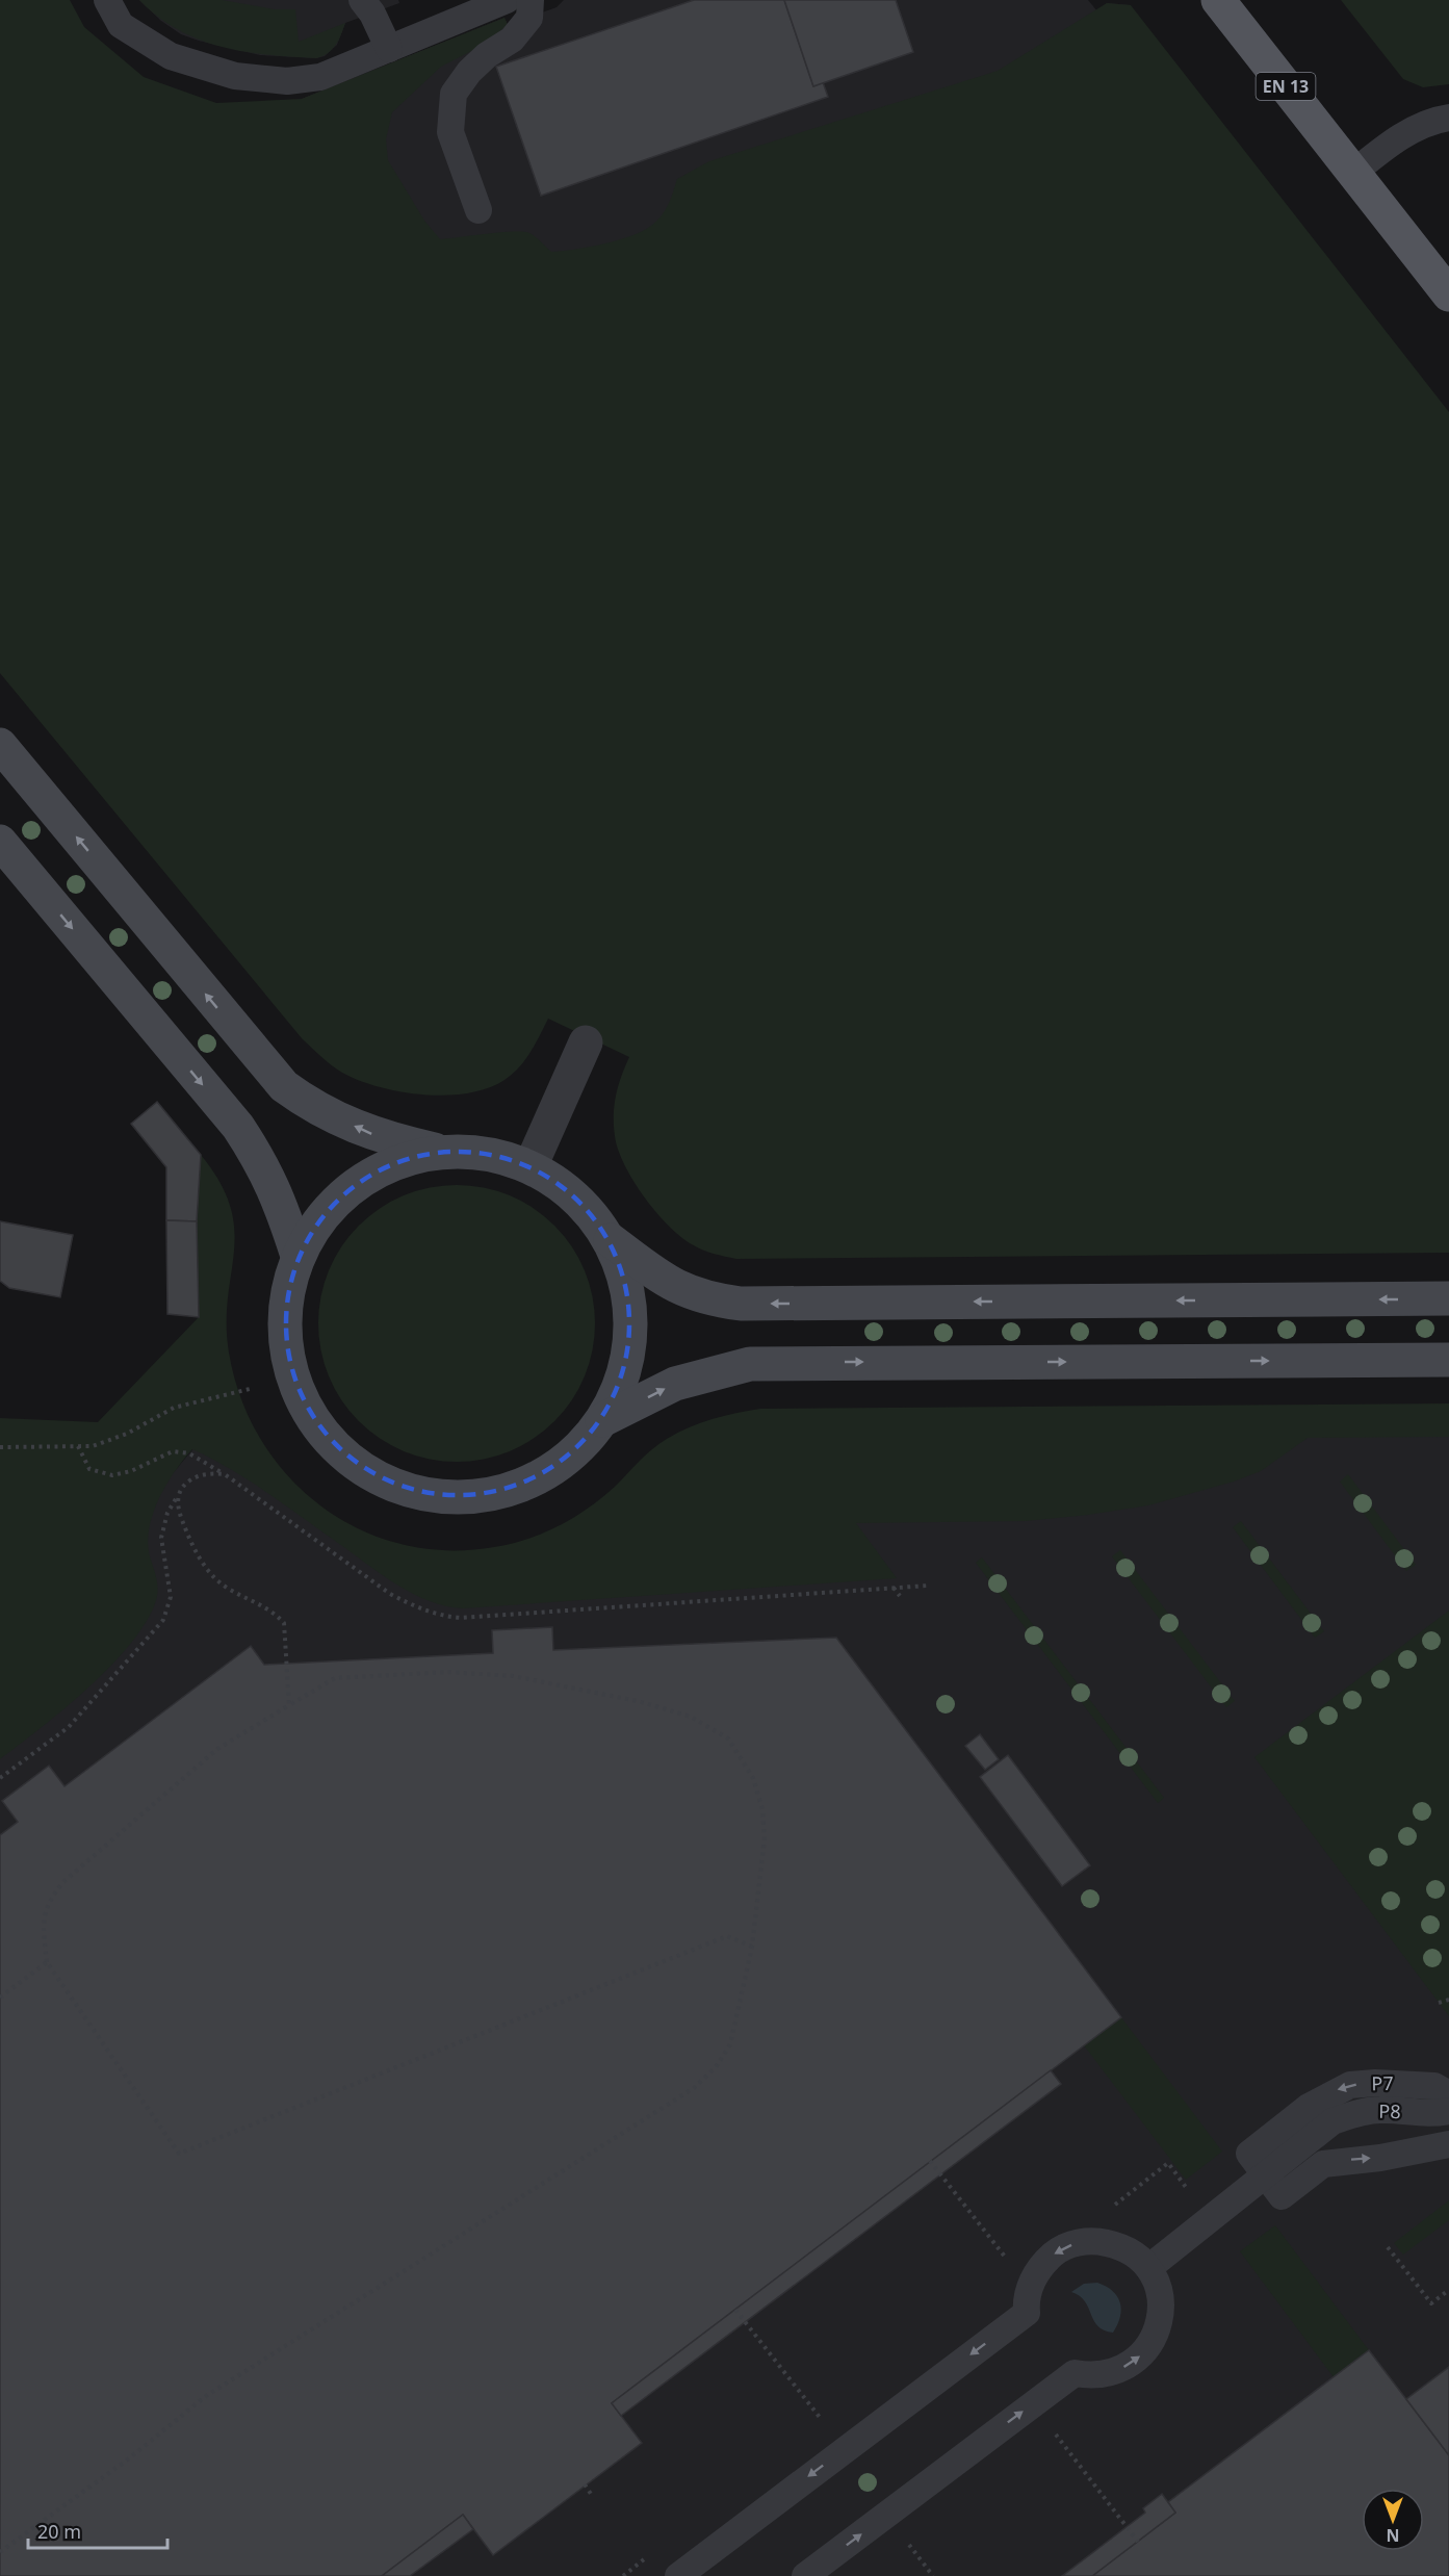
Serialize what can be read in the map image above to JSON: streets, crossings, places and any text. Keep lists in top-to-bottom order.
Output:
{
  "streets": {
    "main road": ["EN 13"],
    "lane": ["P7", "P8"]
  },
  "crossings": [
    ["P7", "P8"]
  ],
  "scale_bar": "20 m",
  "north": "bottom"
}
